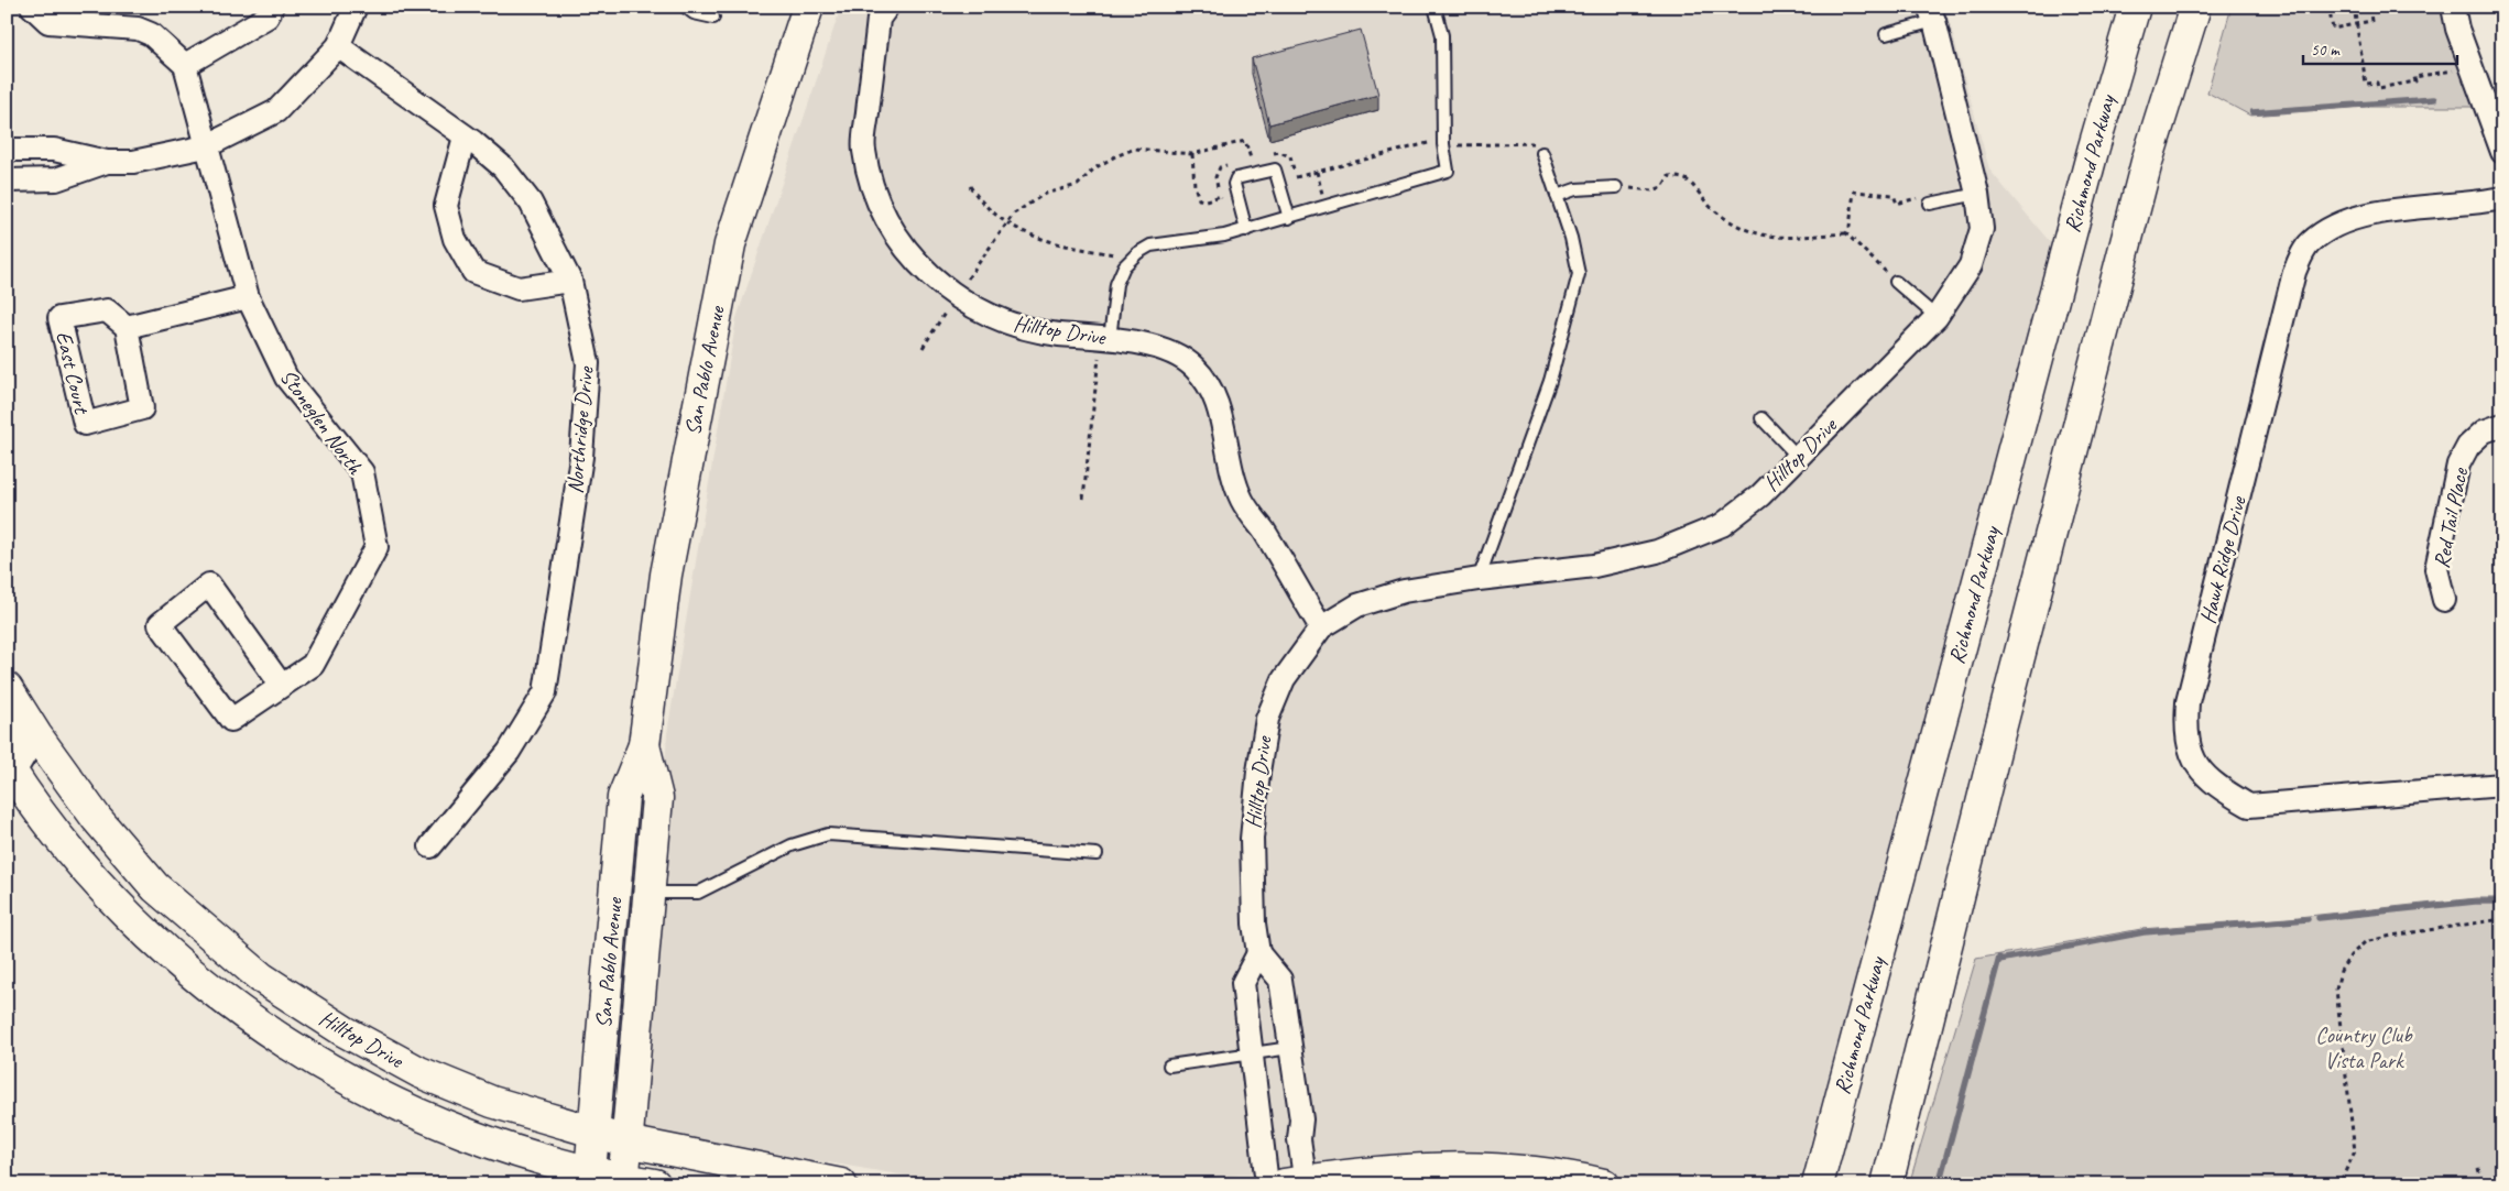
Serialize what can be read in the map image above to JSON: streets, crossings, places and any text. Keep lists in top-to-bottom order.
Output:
{
  "streets": {
    "main road": ["Richmond Parkway", "Hilltop Drive", "San Pablo Avenue"],
    "street": [
      "East Court",
      "Stoneglen North",
      "Northridge Drive",
      "Red Tail Place",
      "Hawk Ridge Drive"
    ]
  },
  "crossings": [
    ["Hilltop Drive", "San Pablo Avenue"]
  ],
  "parks": ["Country Club Vista Park"],
  "scale_bar": "50 m"
}
